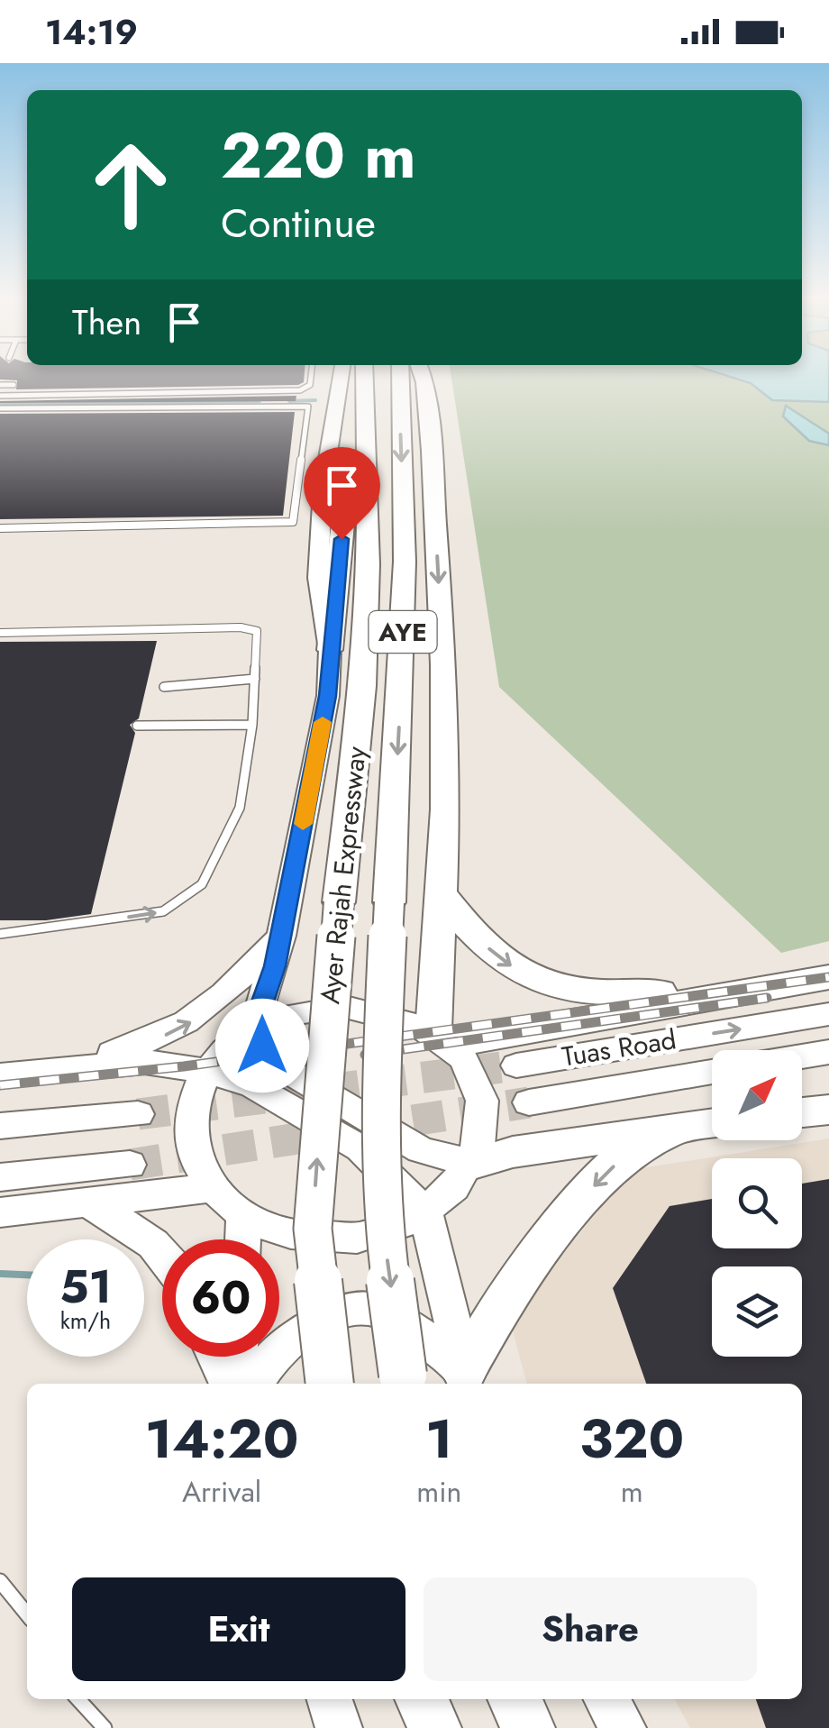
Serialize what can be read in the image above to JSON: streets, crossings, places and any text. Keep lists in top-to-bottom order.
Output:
{
  "streets": {
    "highway": ["AYE", "Ayer Rajah Expressway"],
    "main road": ["Tuas Road"]
  },
  "north": "top right",
  "page": {
    "status": "14:19",
    "turn": ["220 m", "Continue"],
    "then": "Then",
    "speed": "51 km/h",
    "limit": "60",
    "eta": [
      "14:20",
      "Arrival",
      "1",
      "min",
      "320",
      "m"
    ],
    "buttons": ["Exit", "Share"]
  }
}
